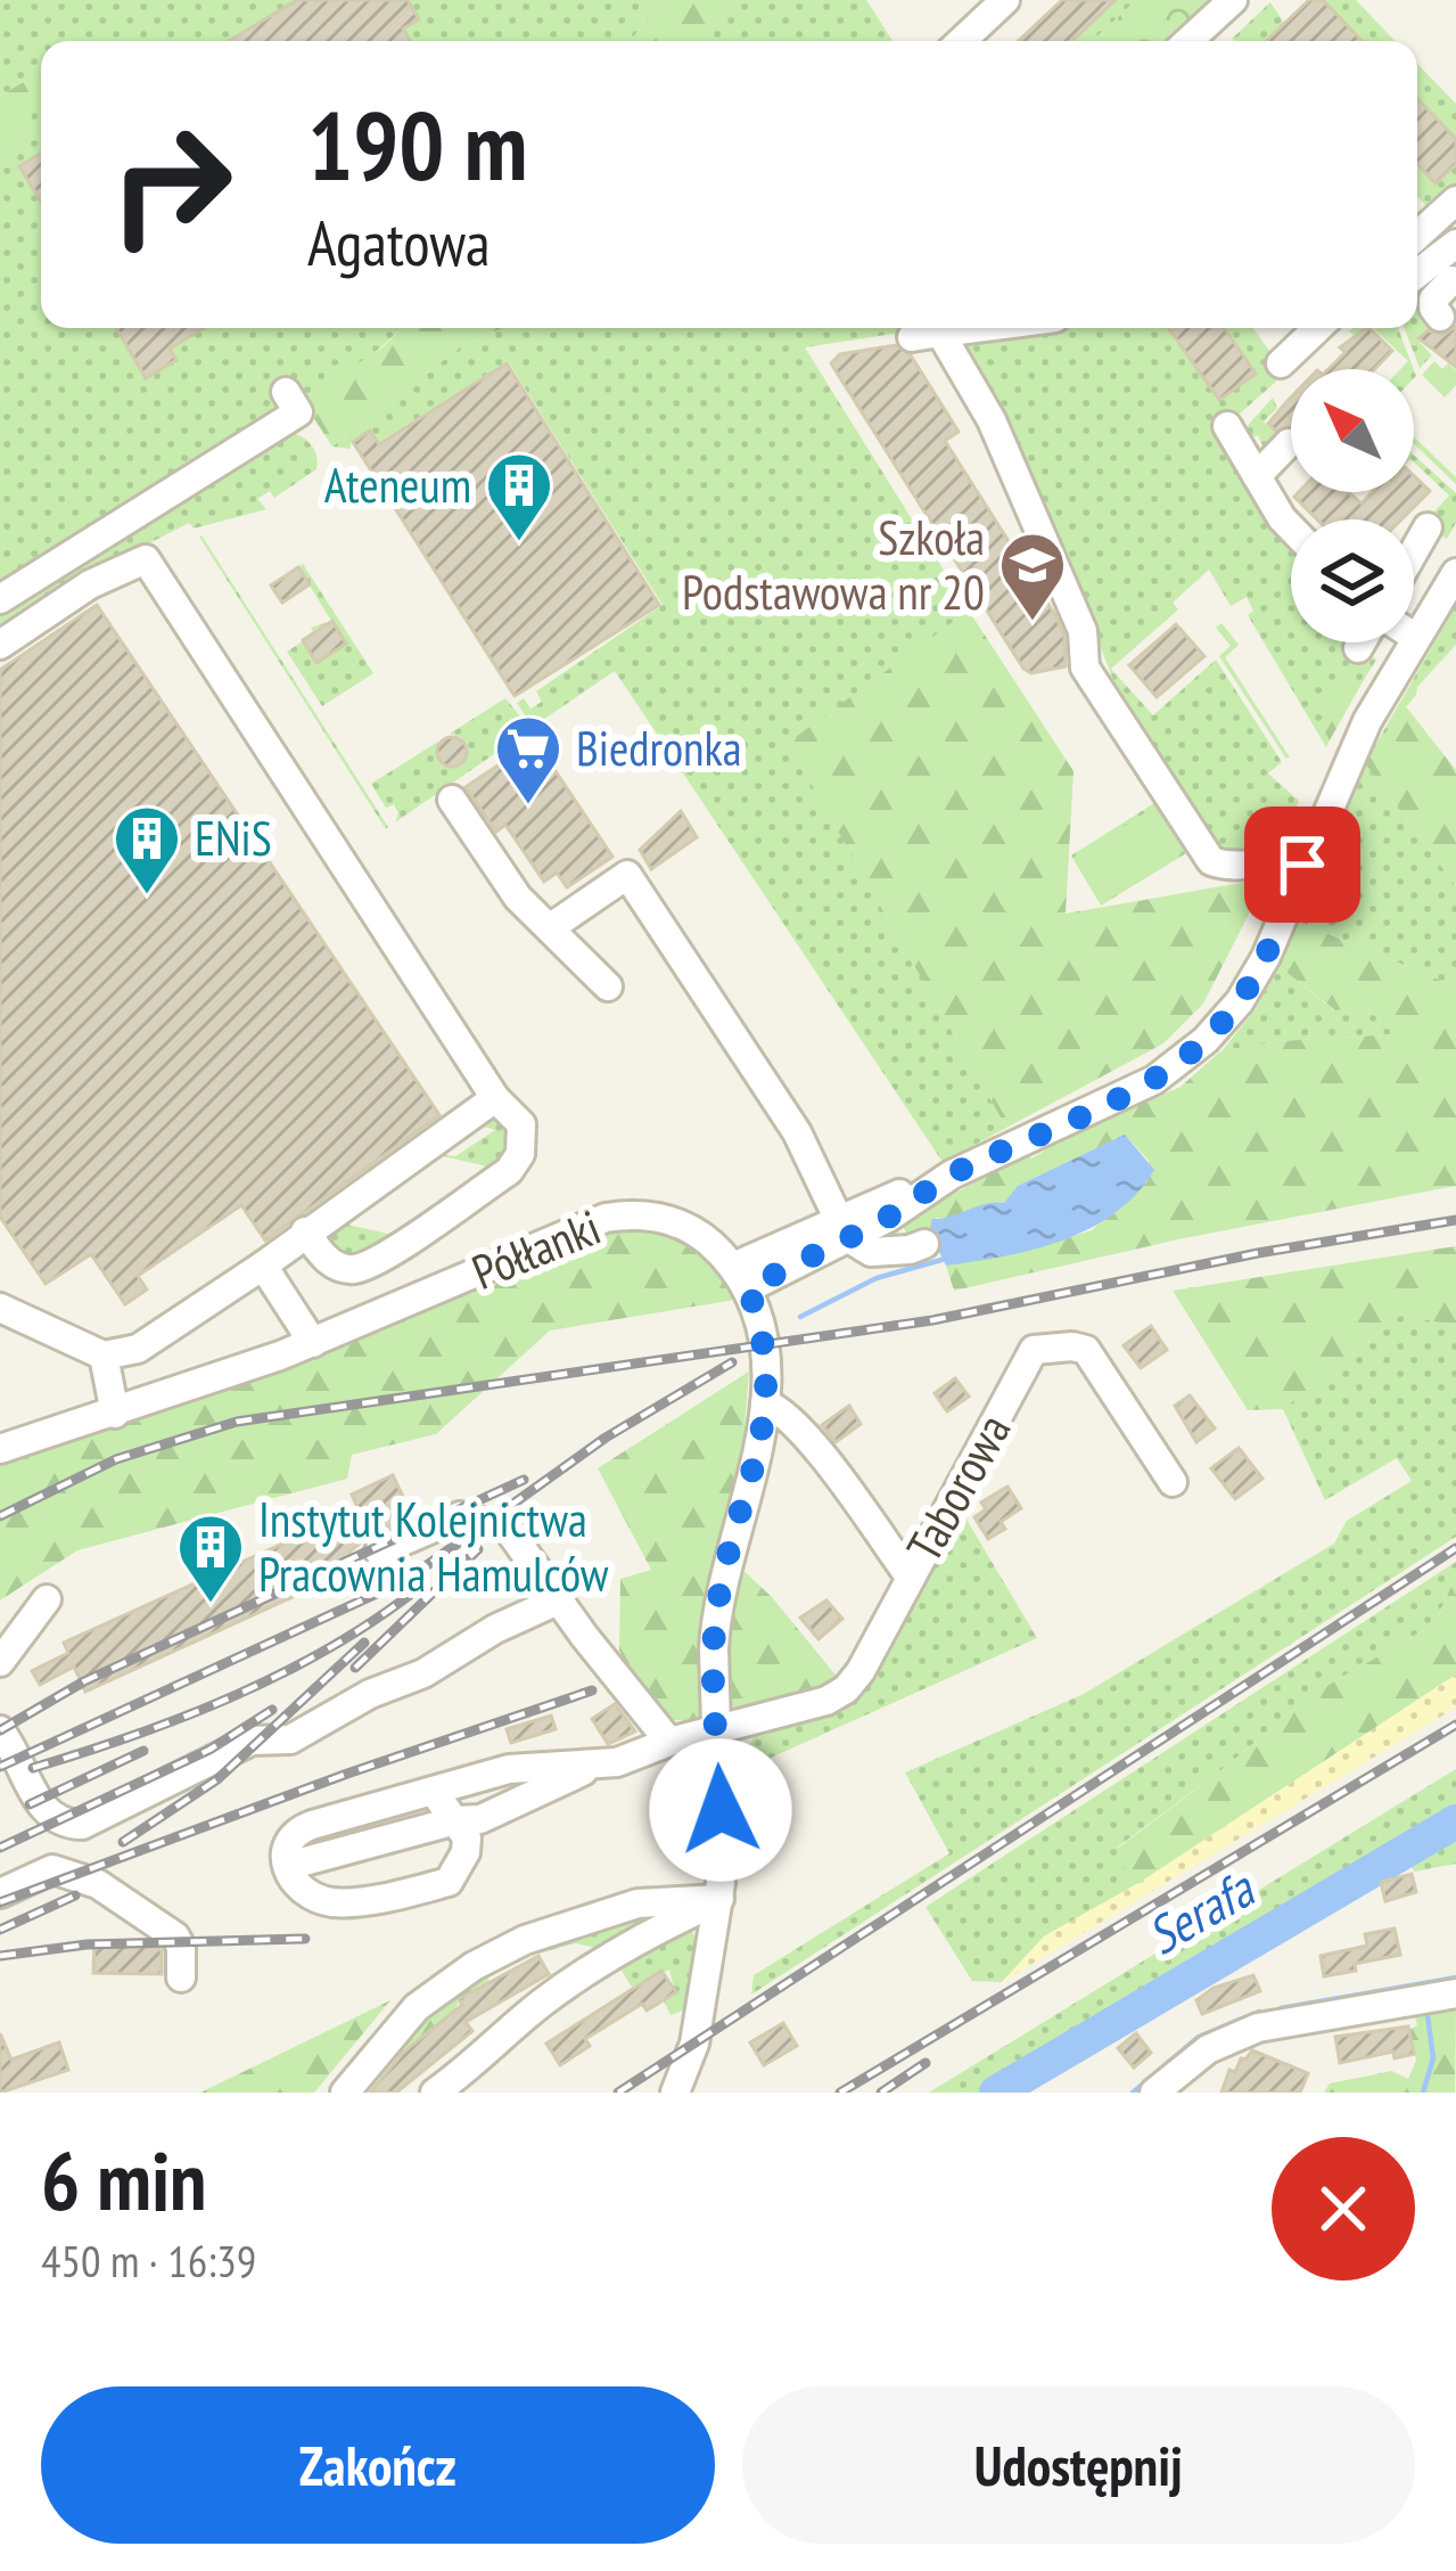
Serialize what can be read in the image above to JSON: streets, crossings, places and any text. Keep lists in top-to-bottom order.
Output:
{
  "streets": {
    "street": ["Półłanki", "Taborowa"]
  },
  "water": ["Serafa"],
  "places": {
    "building": ["Ateneum", "ENiS", "Instytut Kolejnictwa Pracownia Hamulców"],
    "school or university": ["Szkoła Podstawowa nr 20"],
    "supermarket": ["Biedronka"]
  },
  "north": "top left",
  "page": {
    "turn": ["190 m", "Agatowa"],
    "heading": ["6 min", "450 m · 16:39"],
    "buttons": ["Zakończ", "Udostępnij"]
  }
}
